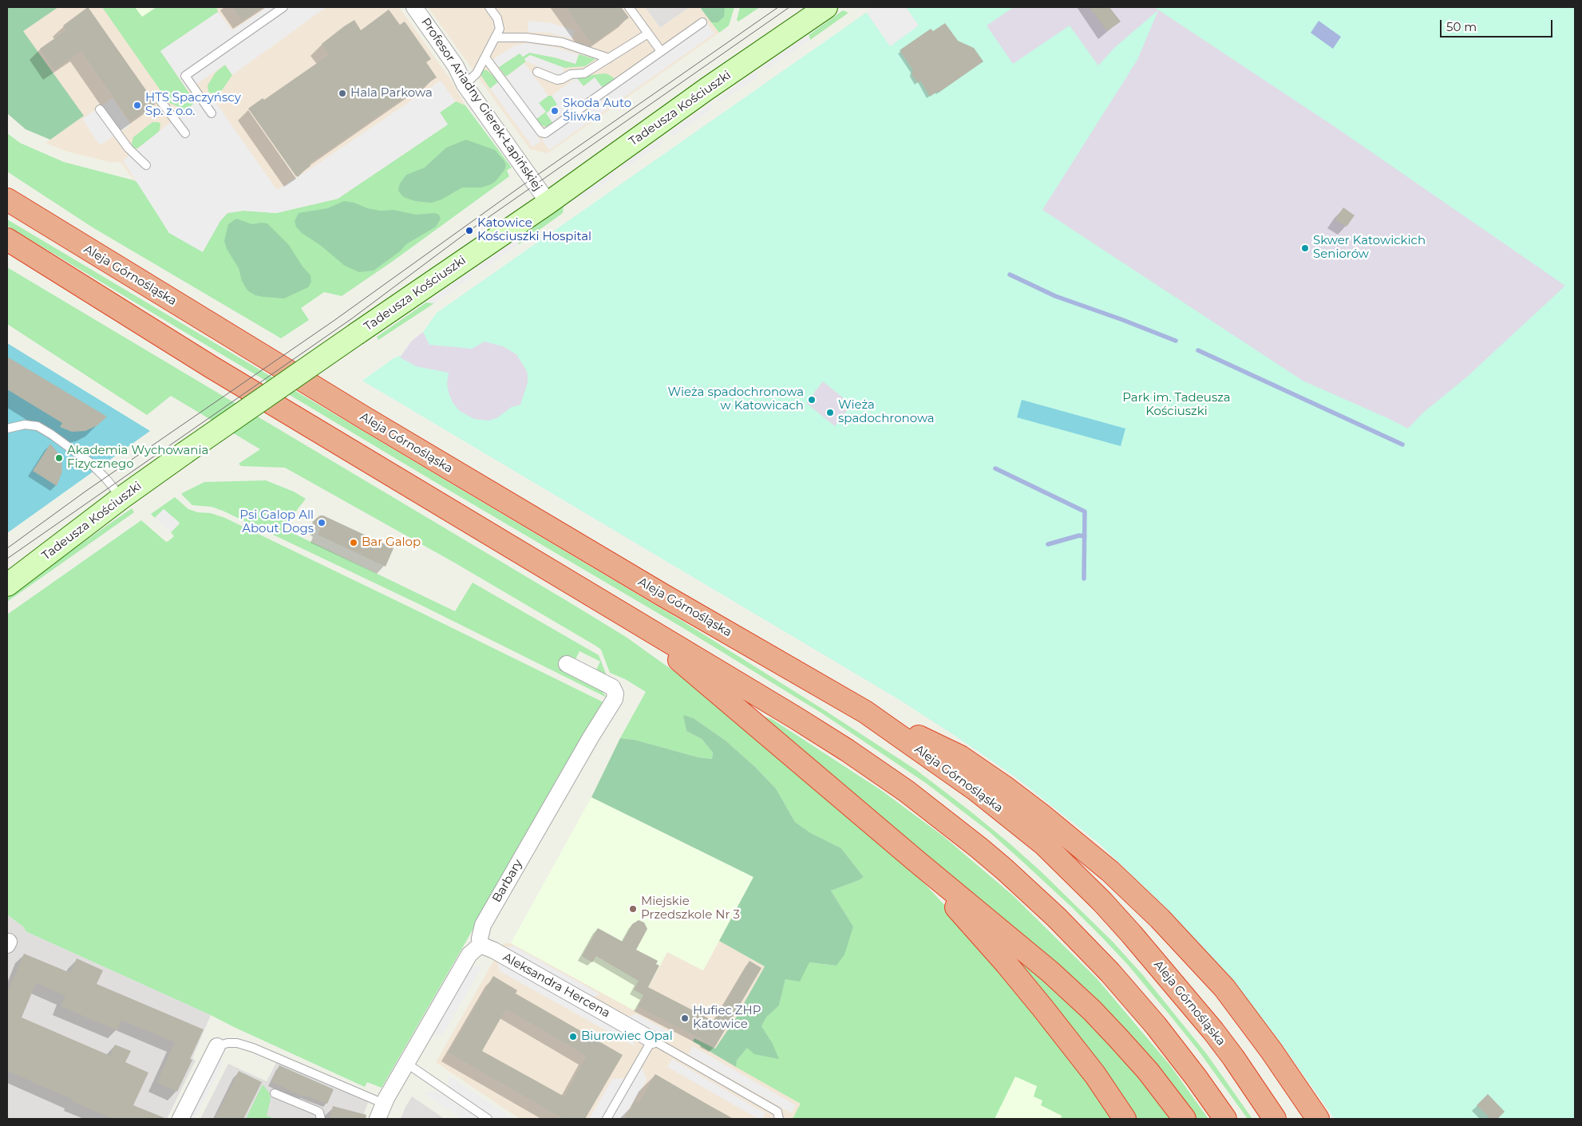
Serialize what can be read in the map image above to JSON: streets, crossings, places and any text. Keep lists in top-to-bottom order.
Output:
{
  "streets": {
    "highway": ["Aleja Górnośląska"],
    "street": [
      "Profesor Ariadny Gierek-Łapińskiej",
      "Tadeusza Kościuszki",
      "Barbary",
      "Aleksandra Hercena"
    ]
  },
  "crossings": [
    ["Profesor Ariadny Gierek-Łapińskiej", "Tadeusza Kościuszki"],
    ["Barbary", "Aleksandra Hercena"]
  ],
  "parks": ["Park im. Tadeusza Kościuszki"],
  "places": [
    "Hala Parkowa",
    "HTS Spaczyńscy Sp. z o.o.",
    "Skoda Auto Śliwka",
    "Katowice Kościuszki Hospital",
    "Skwer Katowickich Seniorów",
    "Wieża spadochronowa w Katowicach",
    "Wieża spadochronowa",
    "Akademia Wychowania Fizycznego",
    "Psi Galop All About Dogs",
    "Bar Galop",
    "Miejskie Przedszkole Nr 3",
    "Hufiec ZHP Katowice",
    "Biurowiec Opal"
  ],
  "scale_bar": "50 m"
}
